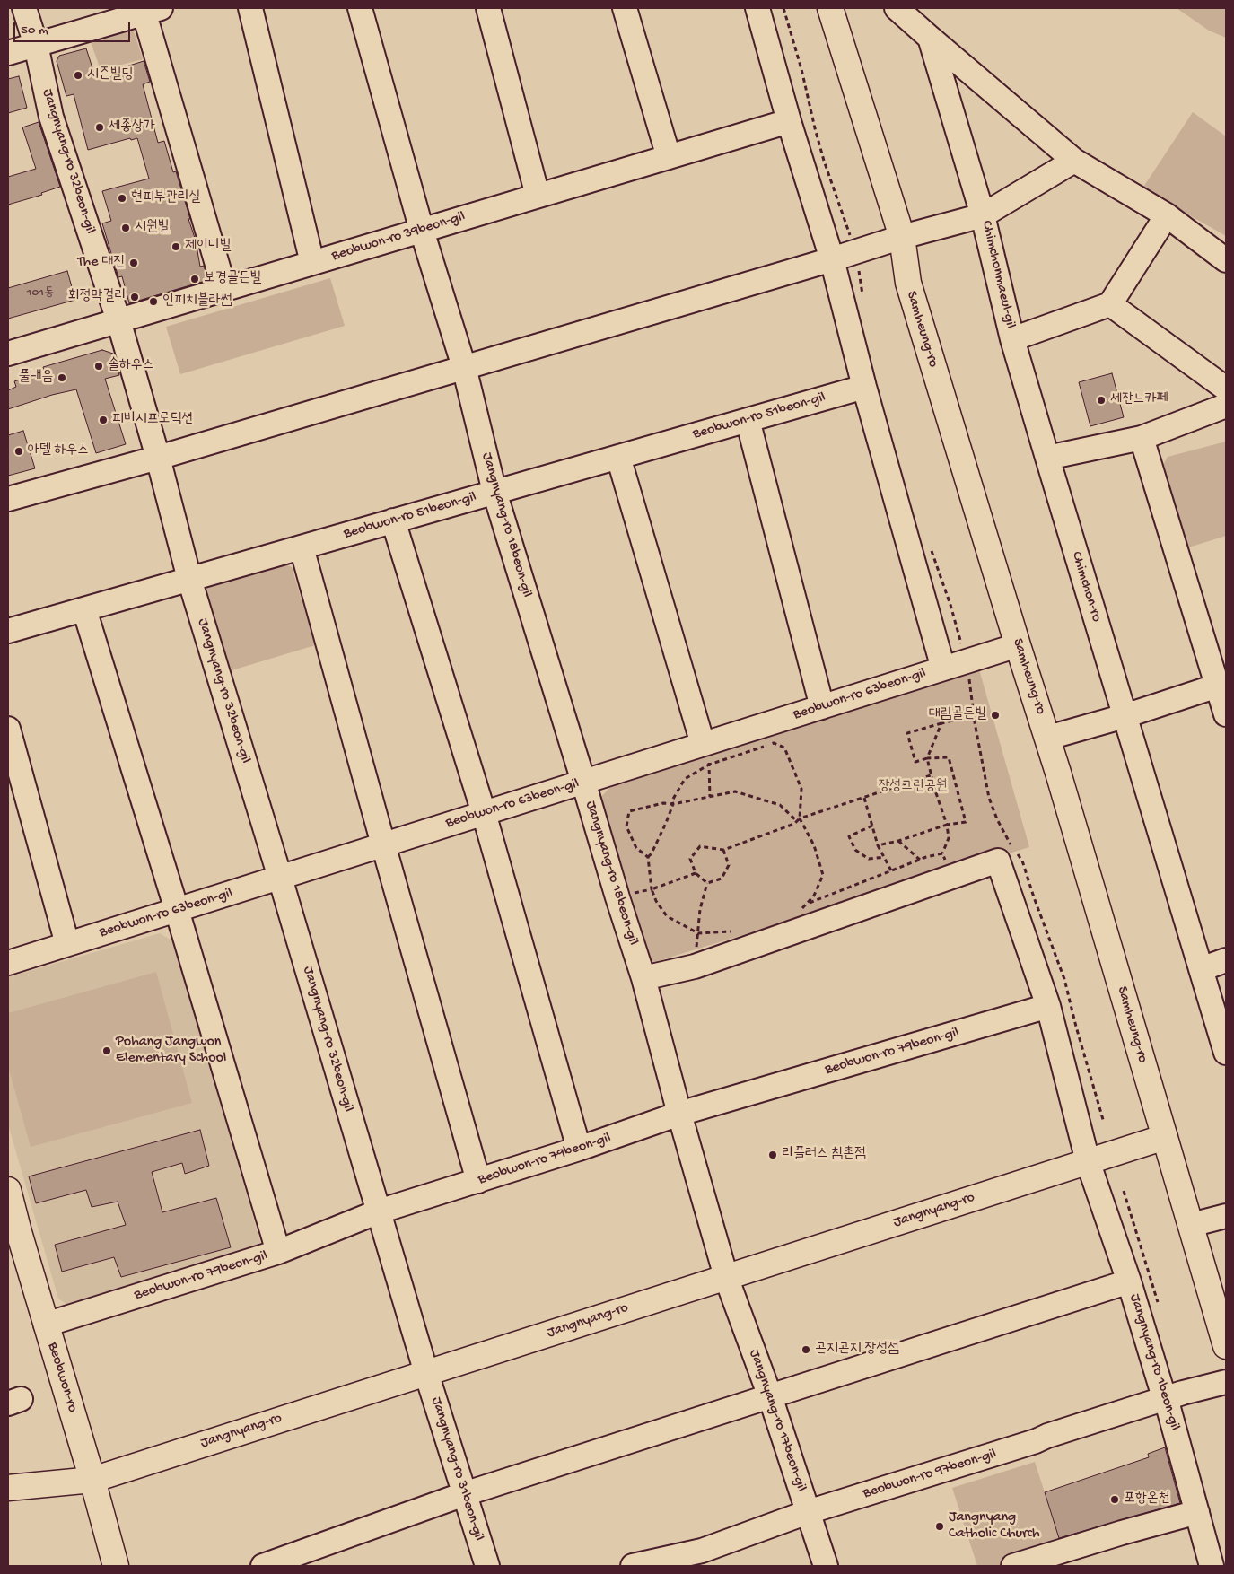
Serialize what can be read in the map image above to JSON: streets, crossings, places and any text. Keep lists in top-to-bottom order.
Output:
{
  "streets": {
    "main road": ["Samheung-ro", "Jangnyang-ro", "Beobwon-ro"],
    "street": [
      "Jangnyang-ro 32beon-gil",
      "Beobwon-ro 39beon-gil",
      "Chimchonmaeul-gil",
      "Beobwon-ro 51beon-gil",
      "Jangnyang-ro 18beon-gil",
      "Chimchon-ro",
      "Beobwon-ro 63beon-gil",
      "Beobwon-ro 79beon-gil",
      "Jangnyang-ro 1beon-gil",
      "Jangnyang-ro 17beon-gil",
      "Jangnyang-ro 31beon-gil",
      "Beobwon-ro 97beon-gil"
    ]
  },
  "crossings": [
    ["Jangnyang-ro 32beon-gil", "Beobwon-ro 39beon-gil"],
    ["Jangnyang-ro 32beon-gil", "Beobwon-ro 51beon-gil"],
    ["Jangnyang-ro 32beon-gil", "Beobwon-ro 63beon-gil"],
    ["Jangnyang-ro 32beon-gil", "Beobwon-ro 79beon-gil"],
    ["Jangnyang-ro 32beon-gil", "Jangnyang-ro"],
    ["Jangnyang-ro 32beon-gil", "Jangnyang-ro 31beon-gil"],
    ["Beobwon-ro 39beon-gil", "Jangnyang-ro 18beon-gil"],
    ["Chimchonmaeul-gil", "Chimchon-ro"],
    ["Samheung-ro", "Beobwon-ro 63beon-gil"],
    ["Samheung-ro", "Jangnyang-ro"],
    ["Beobwon-ro 51beon-gil", "Jangnyang-ro 18beon-gil"],
    ["Jangnyang-ro 18beon-gil", "Beobwon-ro 63beon-gil"],
    ["Jangnyang-ro 18beon-gil", "Beobwon-ro 79beon-gil"],
    ["Jangnyang-ro 18beon-gil", "Jangnyang-ro"],
    ["Jangnyang-ro 18beon-gil", "Jangnyang-ro 17beon-gil"],
    ["Beobwon-ro 79beon-gil", "Jangnyang-ro 1beon-gil"],
    ["Beobwon-ro 79beon-gil", "Beobwon-ro"],
    ["Jangnyang-ro", "Jangnyang-ro 1beon-gil"],
    ["Jangnyang-ro", "Beobwon-ro"],
    ["Jangnyang-ro", "Jangnyang-ro 17beon-gil"],
    ["Jangnyang-ro", "Jangnyang-ro 31beon-gil"],
    ["Jangnyang-ro 1beon-gil", "Beobwon-ro 97beon-gil"],
    ["Jangnyang-ro 17beon-gil", "Beobwon-ro 97beon-gil"]
  ],
  "parks": ["장성그린공원"],
  "places": [
    "시즌빌딩",
    "세종상가",
    "현피부관리실",
    "시원빌",
    "제이디빌",
    "The 대진",
    "보경골든빌",
    "회정막걸리",
    "인피치블라썸",
    "솔하우스",
    "풀내음",
    "세잔느카페",
    "피비시프로덕션",
    "아델 하우스",
    "대림골든빌",
    "Pohang Jangwon Elementary School",
    "리플러스 침촌점",
    "곤지곤지 장성점",
    "포항온천",
    "Jangnyang Catholic Church"
  ],
  "house_numbers": ["101동"],
  "scale_bar": "50 m"
}
